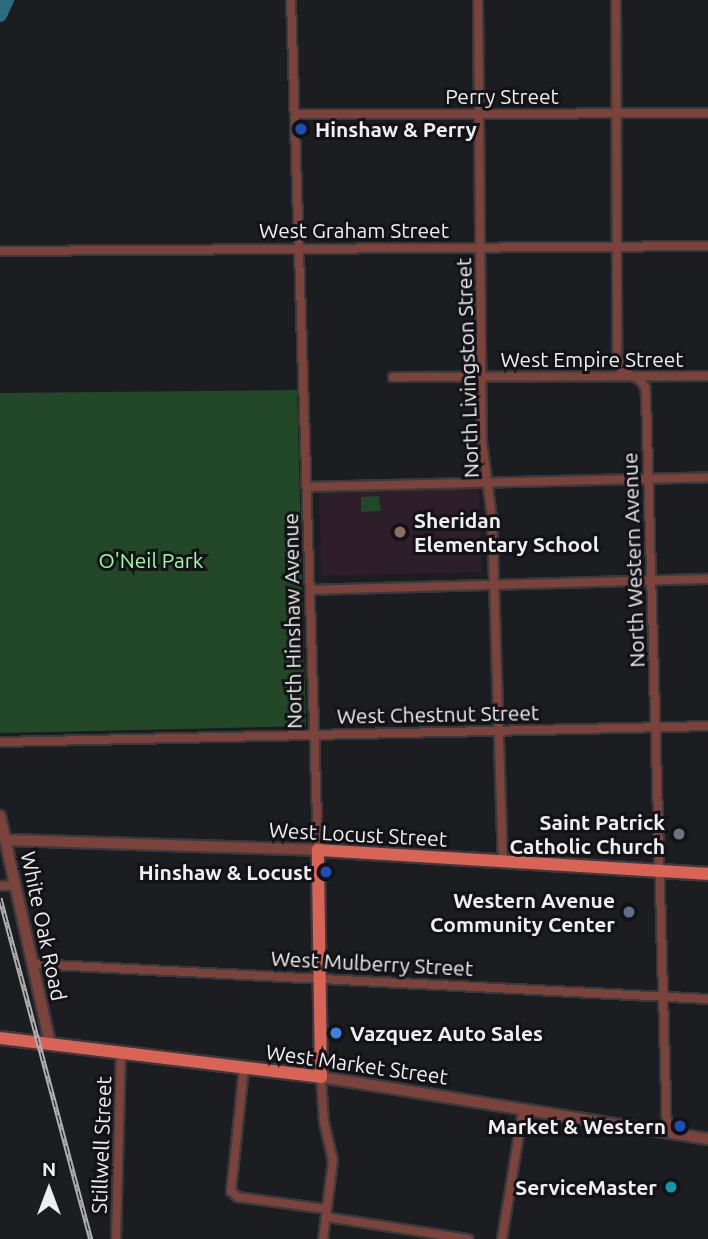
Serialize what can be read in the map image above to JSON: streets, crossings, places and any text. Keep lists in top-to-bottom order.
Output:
{
  "streets": {
    "main road": ["North Hinshaw Avenue", "West Locust Street", "West Market Street"],
    "street": [
      "Perry Street",
      "West Graham Street",
      "West Empire Street",
      "North Livingston Street",
      "North Western Avenue",
      "West Chestnut Street",
      "White Oak Road",
      "West Mulberry Street",
      "Stillwell Street"
    ]
  },
  "crossings": [
    ["Perry Street", "North Livingston Street"],
    ["Perry Street", "North Western Avenue"],
    ["Perry Street", "North Hinshaw Avenue"],
    ["West Graham Street", "North Livingston Street"],
    ["West Graham Street", "North Western Avenue"],
    ["West Graham Street", "North Hinshaw Avenue"],
    ["West Empire Street", "North Livingston Street"],
    ["West Empire Street", "North Western Avenue"],
    ["North Livingston Street", "West Chestnut Street"],
    ["North Livingston Street", "West Locust Street"],
    ["North Western Avenue", "West Chestnut Street"],
    ["North Western Avenue", "West Locust Street"],
    ["North Western Avenue", "West Mulberry Street"],
    ["North Western Avenue", "West Market Street"],
    ["North Hinshaw Avenue", "West Chestnut Street"],
    ["North Hinshaw Avenue", "West Locust Street"],
    ["North Hinshaw Avenue", "West Mulberry Street"],
    ["North Hinshaw Avenue", "West Market Street"],
    ["West Locust Street", "White Oak Road"],
    ["White Oak Road", "West Mulberry Street"],
    ["White Oak Road", "West Market Street"],
    ["West Market Street", "Stillwell Street"]
  ],
  "parks": ["O'Neil Park"],
  "places": [
    "Hinshaw & Perry",
    "Sheridan Elementary School",
    "Saint Patrick Catholic Church",
    "Hinshaw & Locust",
    "Western Avenue Community Center",
    "Vazquez Auto Sales",
    "Market & Western",
    "ServiceMaster"
  ],
  "north": "top"
}
